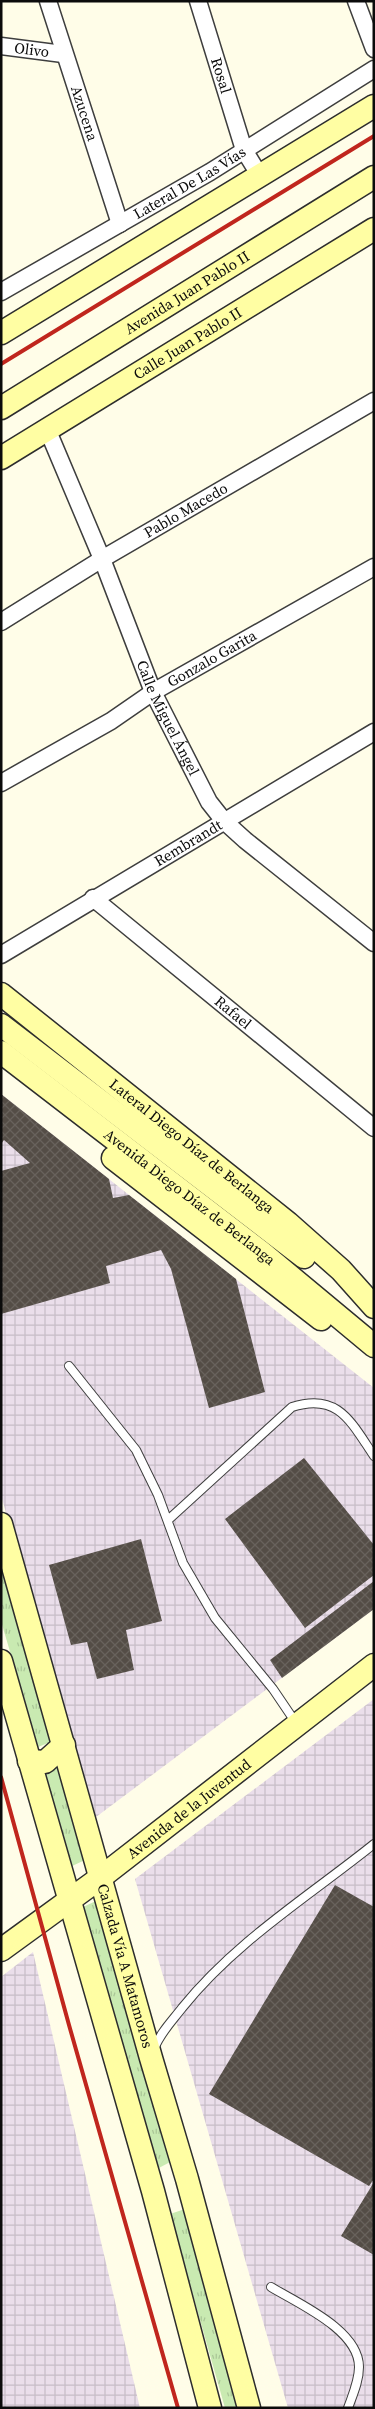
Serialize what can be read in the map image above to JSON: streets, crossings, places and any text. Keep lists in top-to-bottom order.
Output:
{
  "streets": {
    "street": [
      "Olivo",
      "Rosal",
      "Azucena",
      "Lateral De Las Vías",
      "Avenida Juan Pablo II",
      "Calle Juan Pablo II",
      "Pablo Macedo",
      "Gonzalo Garita",
      "Calle Miguel Ángel",
      "Rembrandt",
      "Rafael",
      "Lateral Diego Díaz de Berlanga",
      "Avenida Diego Díaz de Berlanga",
      "Avenida de la Juventud",
      "Calzada Vía A Matamoros"
    ]
  },
  "crossings": [
    ["Olivo", "Azucena"],
    ["Rosal", "Lateral De Las Vías"],
    ["Azucena", "Lateral De Las Vías"],
    ["Calle Juan Pablo II", "Calle Miguel Ángel"],
    ["Pablo Macedo", "Calle Miguel Ángel"],
    ["Gonzalo Garita", "Calle Miguel Ángel"],
    ["Calle Miguel Ángel", "Rembrandt"],
    ["Rembrandt", "Rafael"],
    ["Avenida de la Juventud", "Calzada Vía A Matamoros"]
  ]
}
